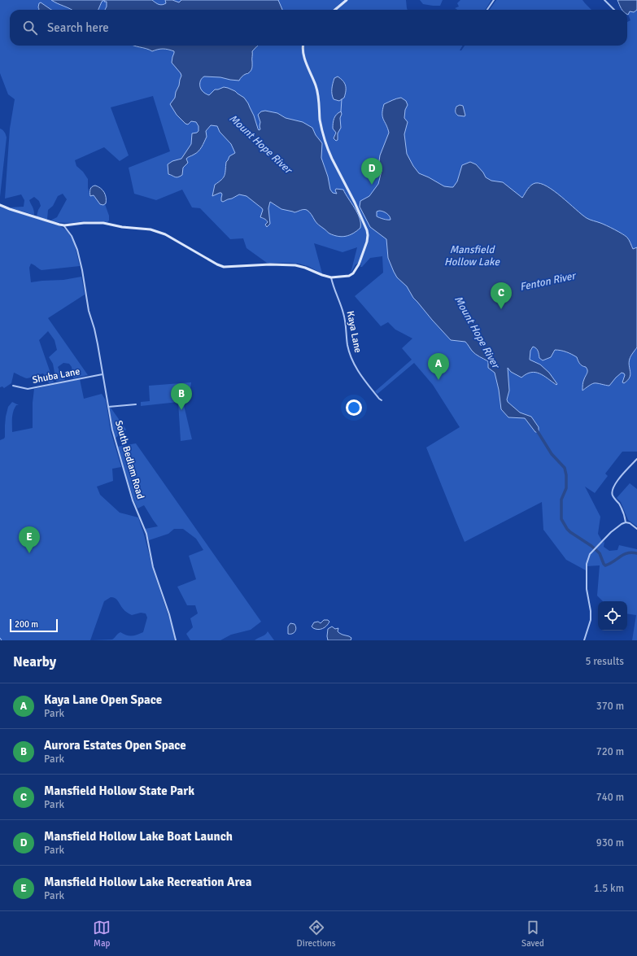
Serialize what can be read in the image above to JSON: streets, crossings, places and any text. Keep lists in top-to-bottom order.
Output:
{
  "streets": {
    "street": ["Kaya Lane", "Shuba Lane", "South Bedlam Road"]
  },
  "crossings": [
    ["Shuba Lane", "South Bedlam Road"]
  ],
  "water": ["Mount Hope River", "Mansfield Hollow Lake", "Fenton River"],
  "scale_bar": "200 m",
  "page": {
    "search": "Search here",
    "pins": [
      "D",
      "C",
      "A",
      "B",
      "E"
    ],
    "scale": "200 m",
    "heading": ["Nearby", "5 results"],
    "list": [
      {
        "mark": "A",
        "name": "Kaya Lane Open Space",
        "note": "Park",
        "value": "370 m"
      },
      {
        "mark": "B",
        "name": "Aurora Estates Open Space",
        "note": "Park",
        "value": "720 m"
      },
      {
        "mark": "C",
        "name": "Mansfield Hollow State Park",
        "note": "Park",
        "value": "740 m"
      },
      {
        "mark": "D",
        "name": "Mansfield Hollow Lake Boat Launch",
        "note": "Park",
        "value": "930 m"
      },
      {
        "mark": "E",
        "name": "Mansfield Hollow Lake Recreation Area",
        "note": "Park",
        "value": "1.5 km"
      }
    ],
    "nav": ["Map", "Directions", "Saved"]
  }
}
